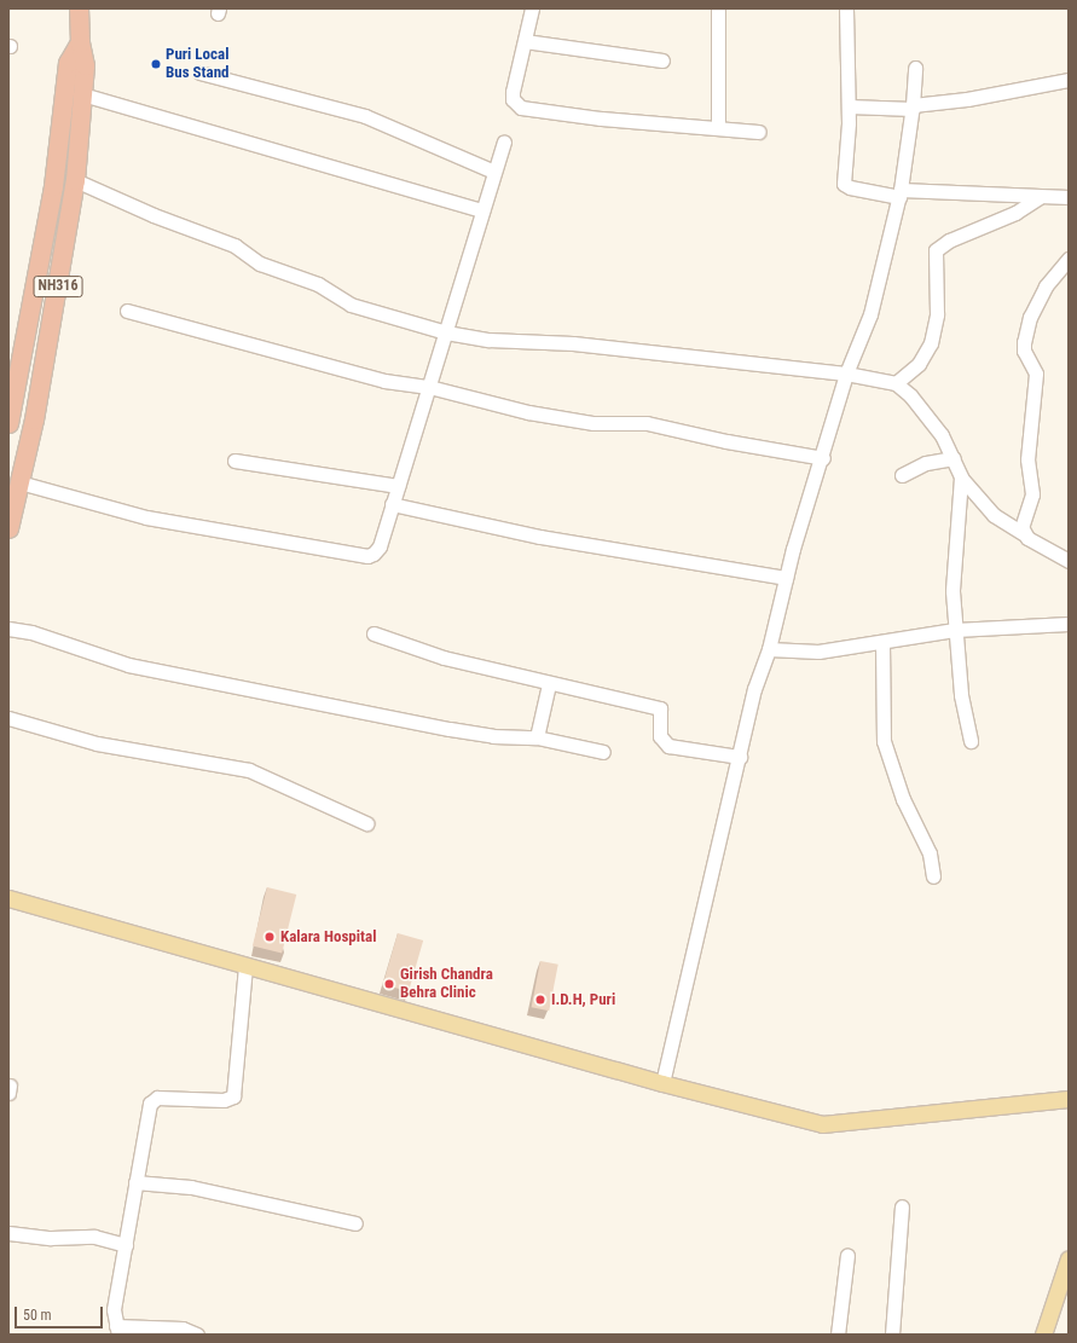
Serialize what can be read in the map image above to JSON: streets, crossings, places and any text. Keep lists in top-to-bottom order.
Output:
{
  "streets": {
    "highway": ["NH316"]
  },
  "places": [
    "Puri Local Bus Stand",
    "Kalara Hospital",
    "Girish Chandra Behra Clinic",
    "I.D.H, Puri"
  ],
  "scale_bar": "50 m"
}
